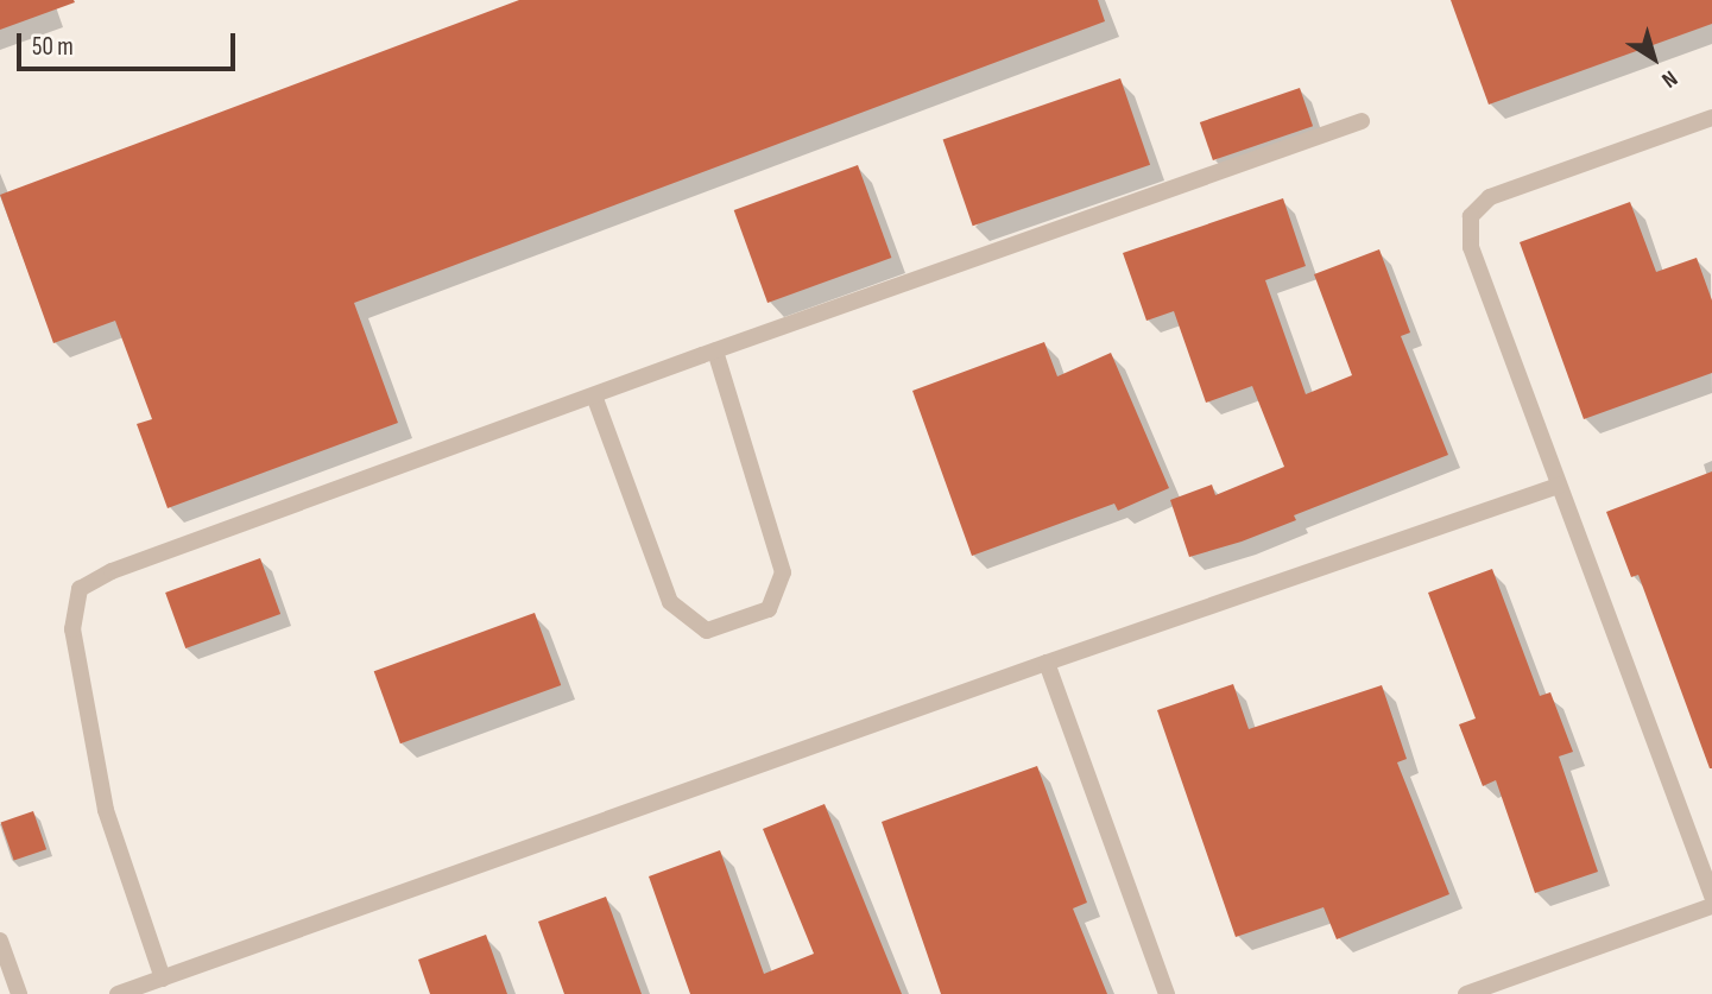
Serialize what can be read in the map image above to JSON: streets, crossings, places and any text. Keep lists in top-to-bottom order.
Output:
{
  "scale_bar": "50 m",
  "north": "bottom right"
}
